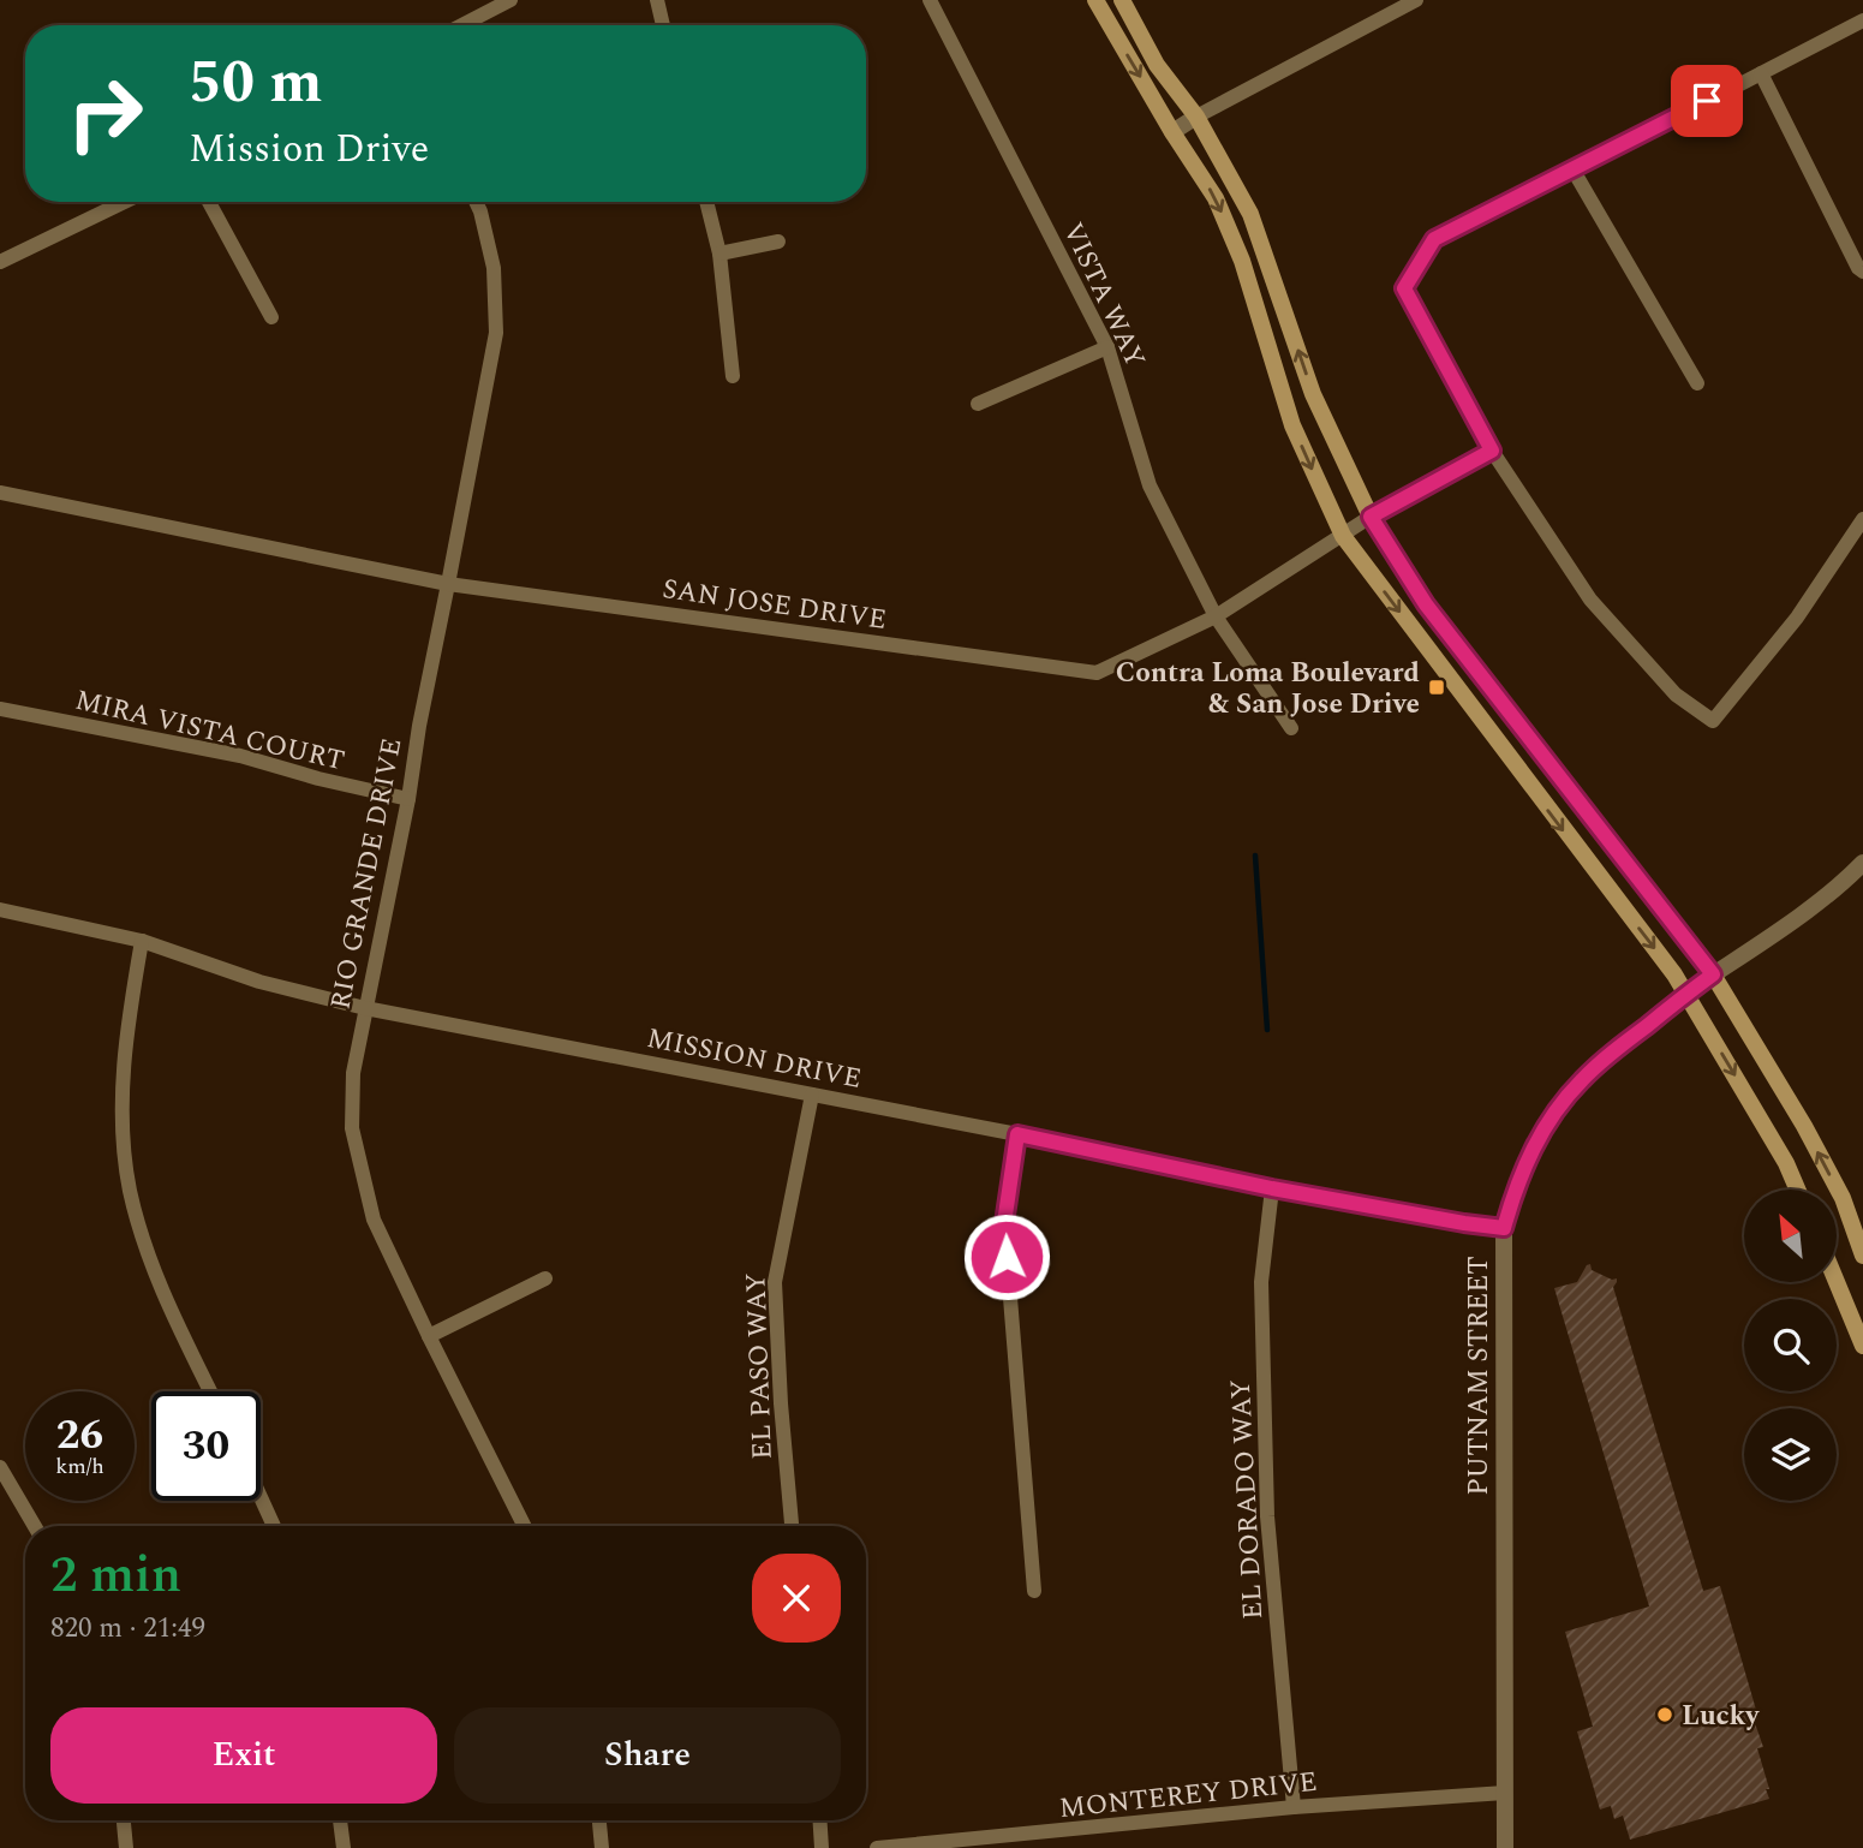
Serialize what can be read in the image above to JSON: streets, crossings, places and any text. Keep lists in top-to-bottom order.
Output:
{
  "streets": {
    "street": [
      "VISTA WAY",
      "SAN JOSE DRIVE",
      "MIRA VISTA COURT",
      "RIO GRANDE DRIVE",
      "MISSION DRIVE",
      "EL PASO WAY",
      "PUTNAM STREET",
      "EL DORADO WAY",
      "MONTEREY DRIVE"
    ]
  },
  "crossings": [
    ["VISTA WAY", "SAN JOSE DRIVE"],
    ["SAN JOSE DRIVE", "RIO GRANDE DRIVE"],
    ["MIRA VISTA COURT", "RIO GRANDE DRIVE"],
    ["RIO GRANDE DRIVE", "MISSION DRIVE"],
    ["MISSION DRIVE", "EL PASO WAY"],
    ["MISSION DRIVE", "PUTNAM STREET"],
    ["MISSION DRIVE", "EL DORADO WAY"],
    ["PUTNAM STREET", "MONTEREY DRIVE"],
    ["EL DORADO WAY", "MONTEREY DRIVE"]
  ],
  "places": {
    "transit": ["Contra Loma Boulevard & San Jose Drive"],
    "other": ["Lucky"]
  },
  "north": "top left",
  "page": {
    "turn": ["50 m", "Mission Drive"],
    "speed": "26 km/h",
    "limit": "30",
    "heading": ["2 min", "820 m · 21:49"],
    "buttons": ["Exit", "Share"]
  }
}
